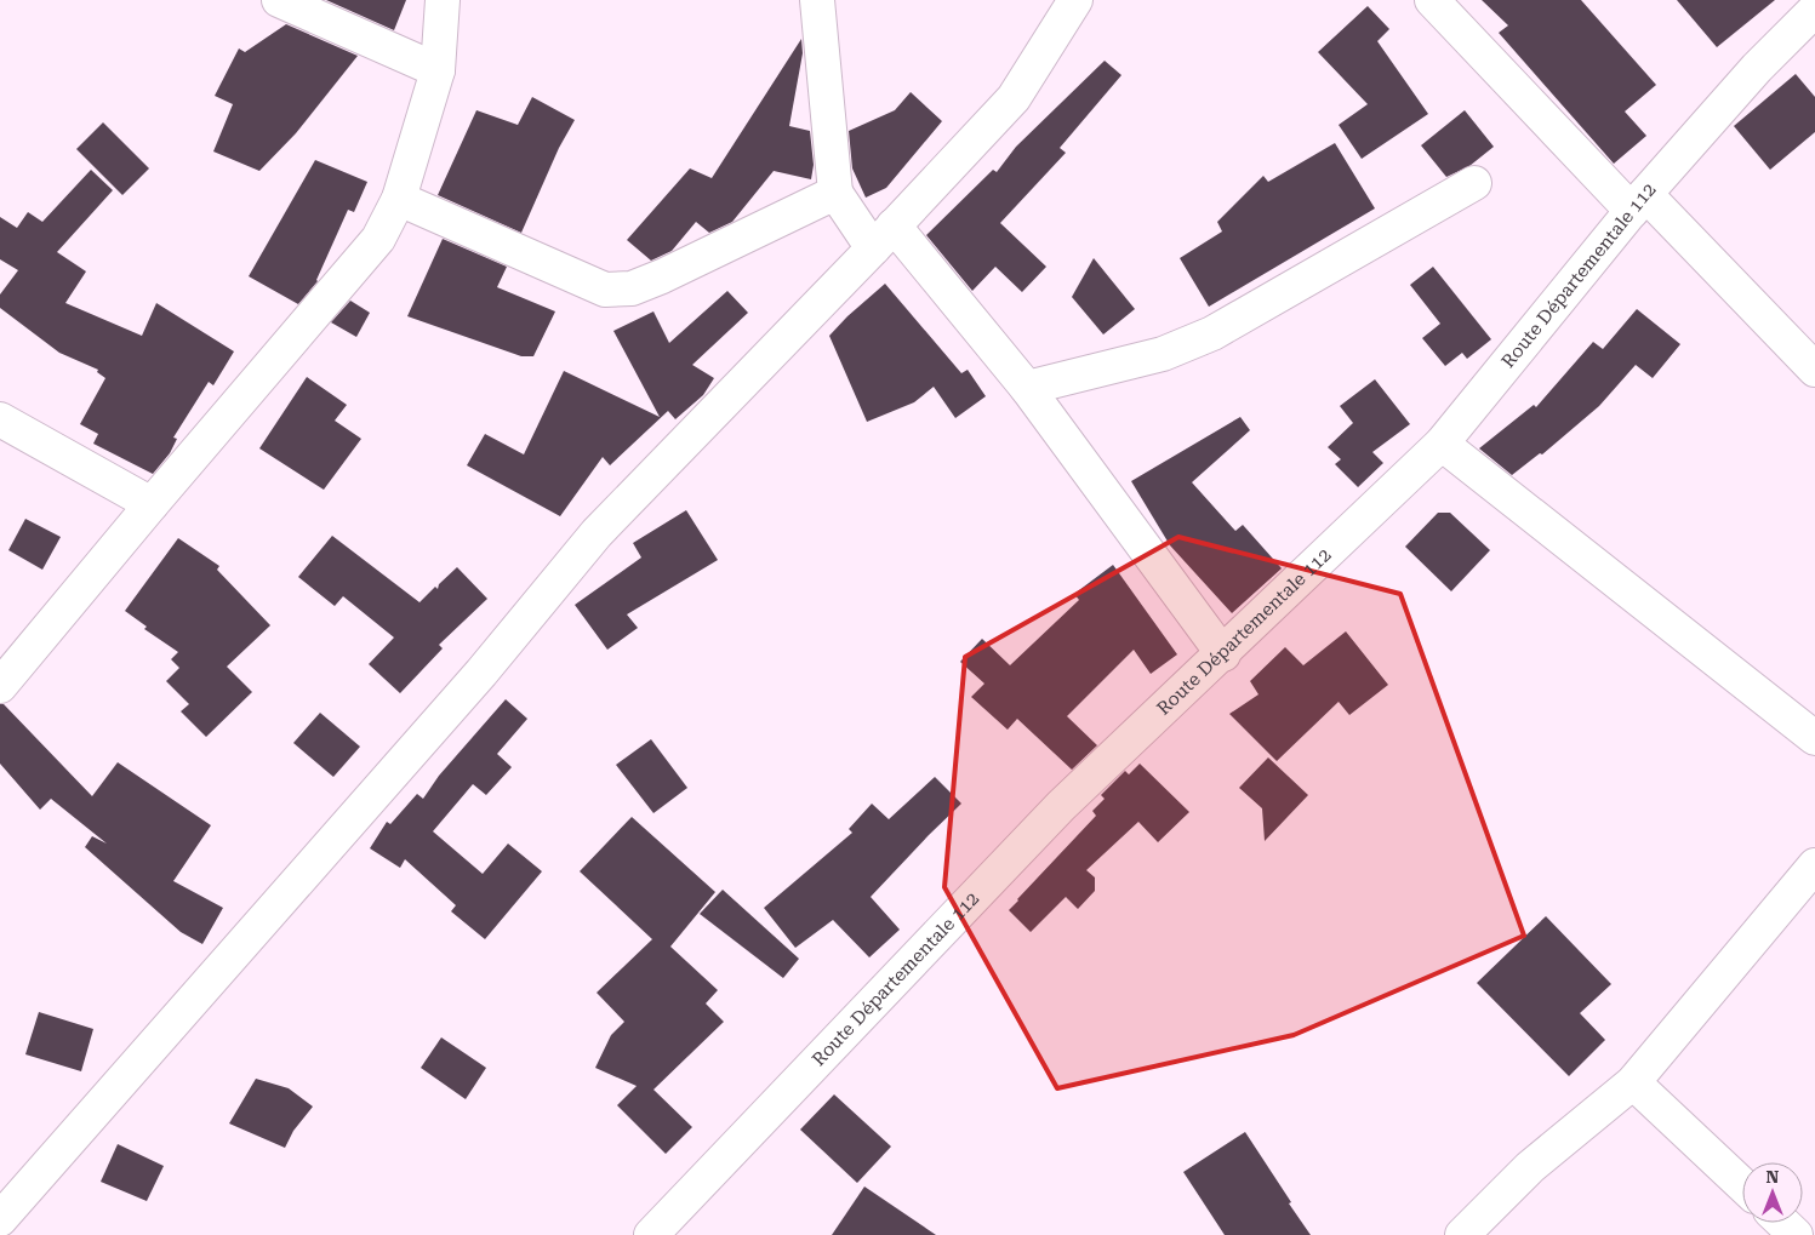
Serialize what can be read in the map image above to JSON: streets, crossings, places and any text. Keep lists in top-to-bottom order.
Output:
{
  "streets": {
    "street": ["Route Départementale 112"]
  },
  "north": "top"
}
